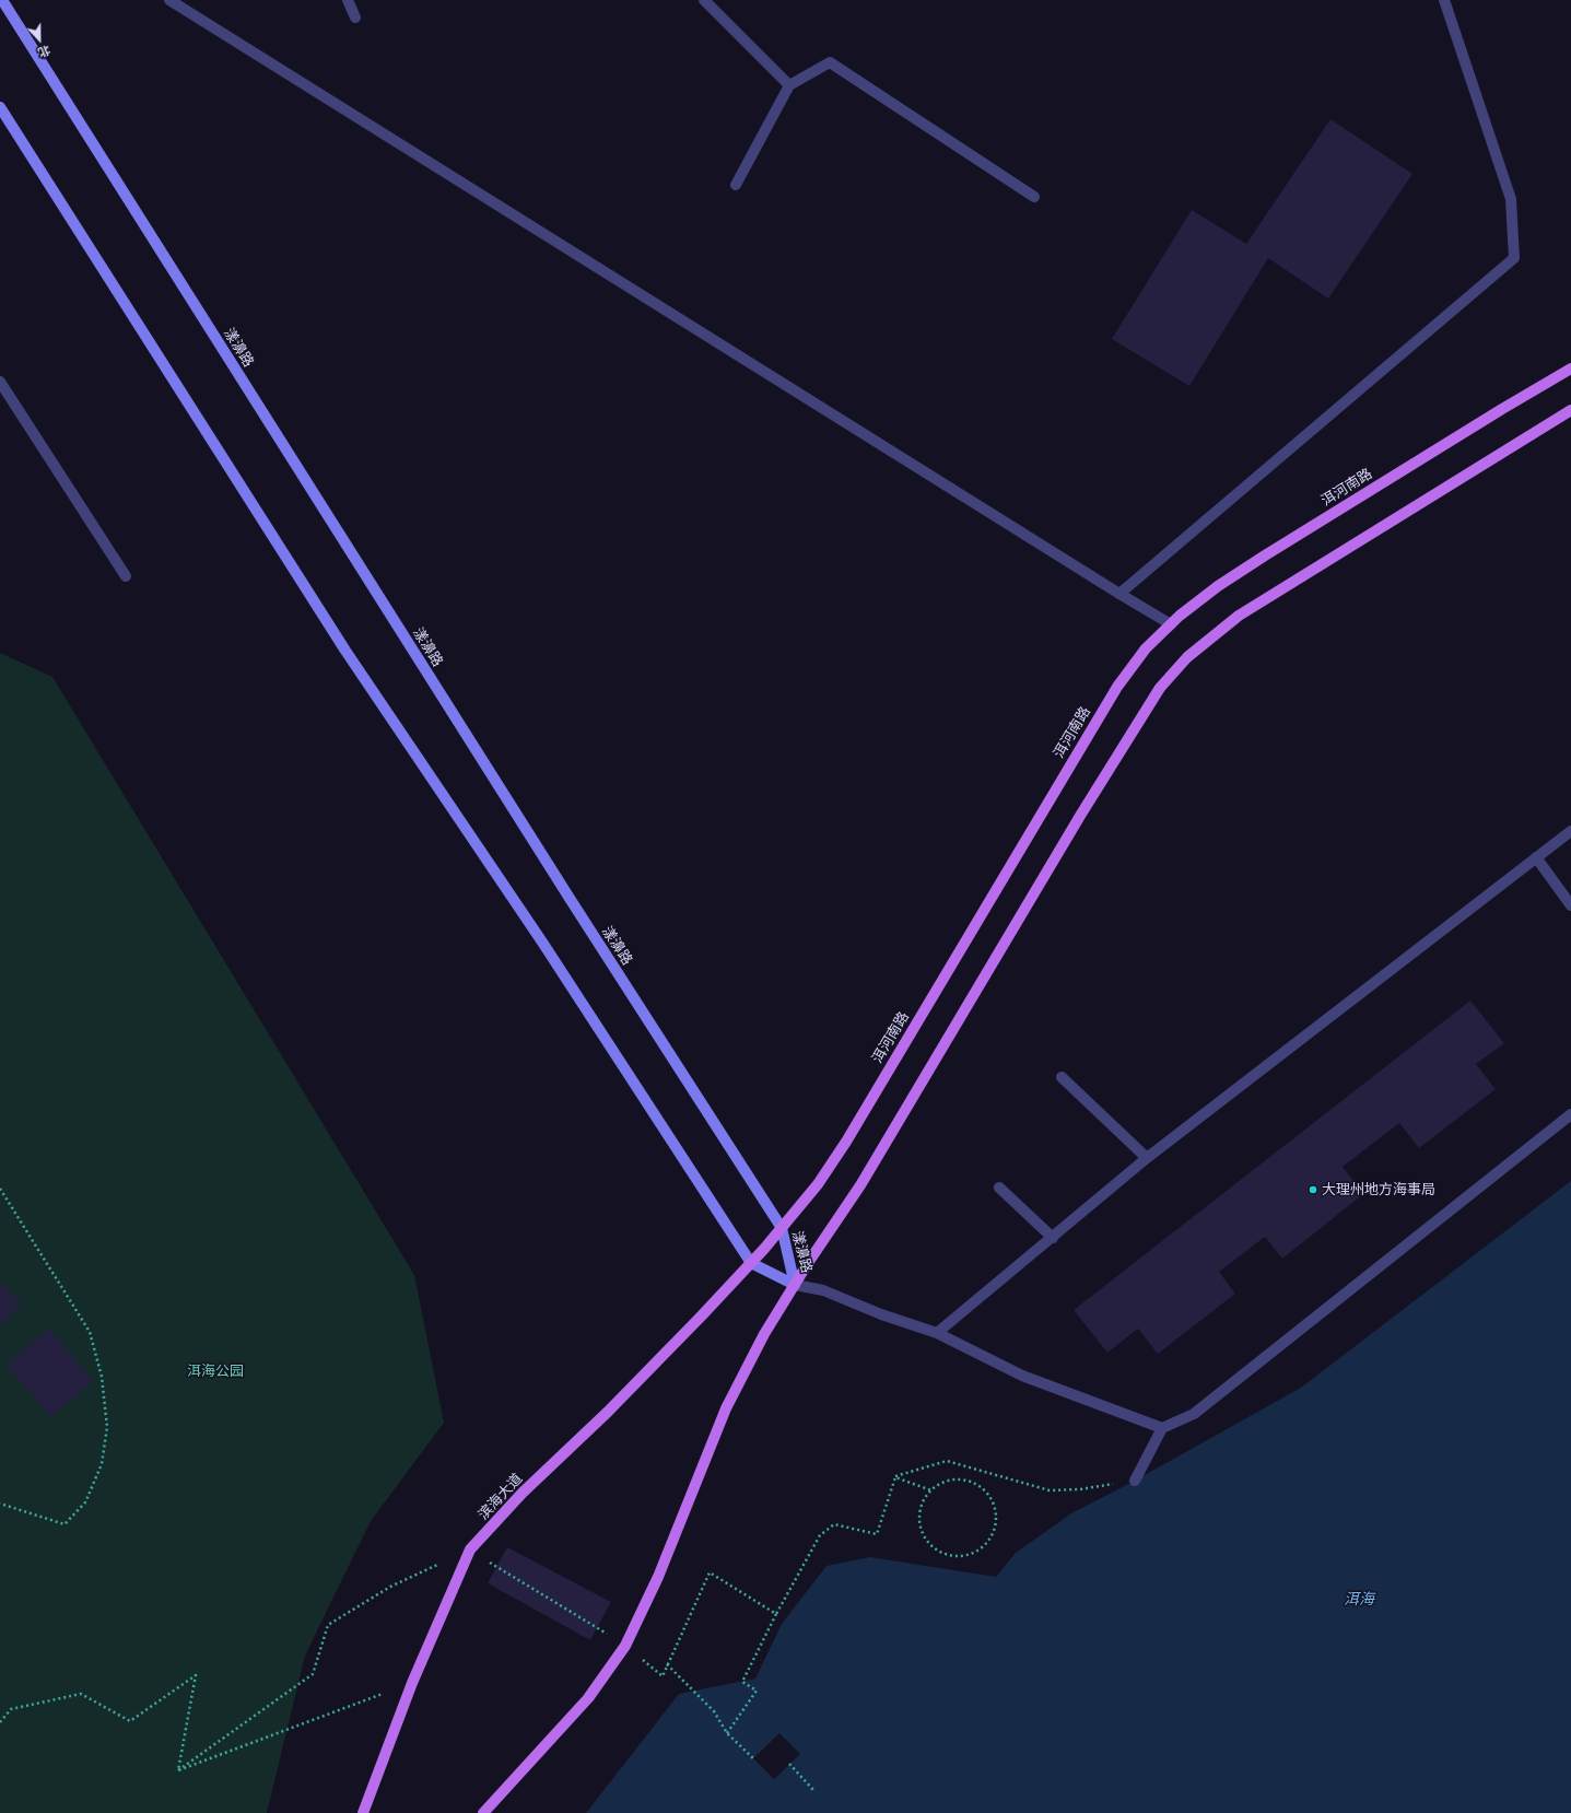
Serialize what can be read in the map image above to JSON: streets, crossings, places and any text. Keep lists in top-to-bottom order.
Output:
{
  "streets": {
    "main road": ["漾濞路", "洱河南路", "滨海大道"]
  },
  "crossings": [
    ["漾濞路", "洱河南路"],
    ["漾濞路", "滨海大道"],
    ["洱河南路", "滨海大道"]
  ],
  "water": ["洱海"],
  "parks": ["洱海公园"],
  "places": ["大理州地方海事局"],
  "north": "bottom"
}
